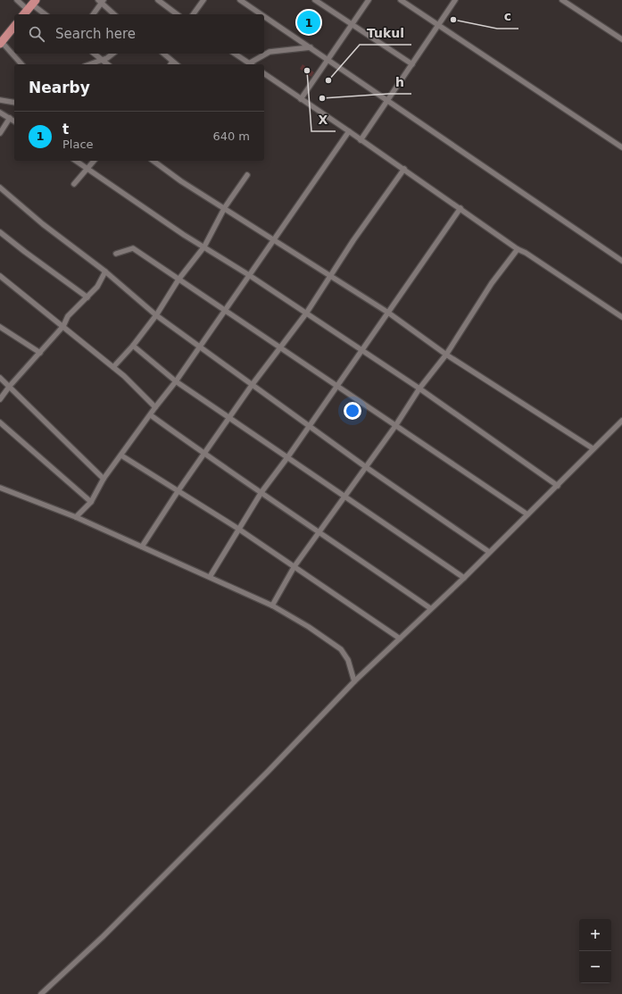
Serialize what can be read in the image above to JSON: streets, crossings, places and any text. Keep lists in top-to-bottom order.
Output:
{
  "places": [
    "c",
    "X",
    "Tukul",
    "h"
  ],
  "page": {
    "pins": "1",
    "search": "Search here",
    "heading": "Nearby",
    "list": [
      {
        "mark": "1",
        "name": "t",
        "note": "Place",
        "value": "640 m"
      }
    ],
    "map_buttons": ["+", "−"]
  }
}
